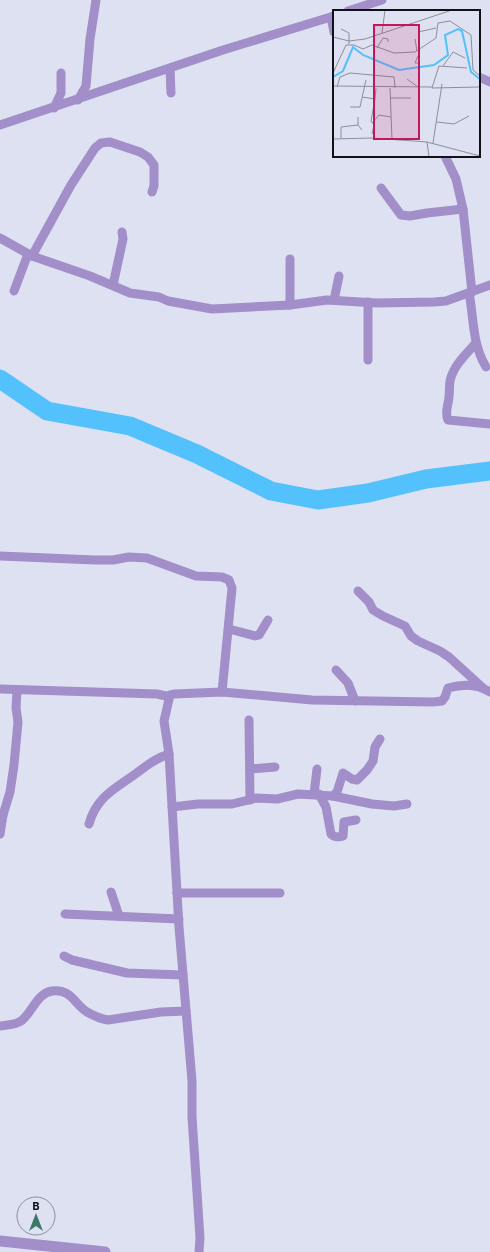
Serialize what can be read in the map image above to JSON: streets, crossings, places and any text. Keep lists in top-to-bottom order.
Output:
{
  "north": "top"
}
